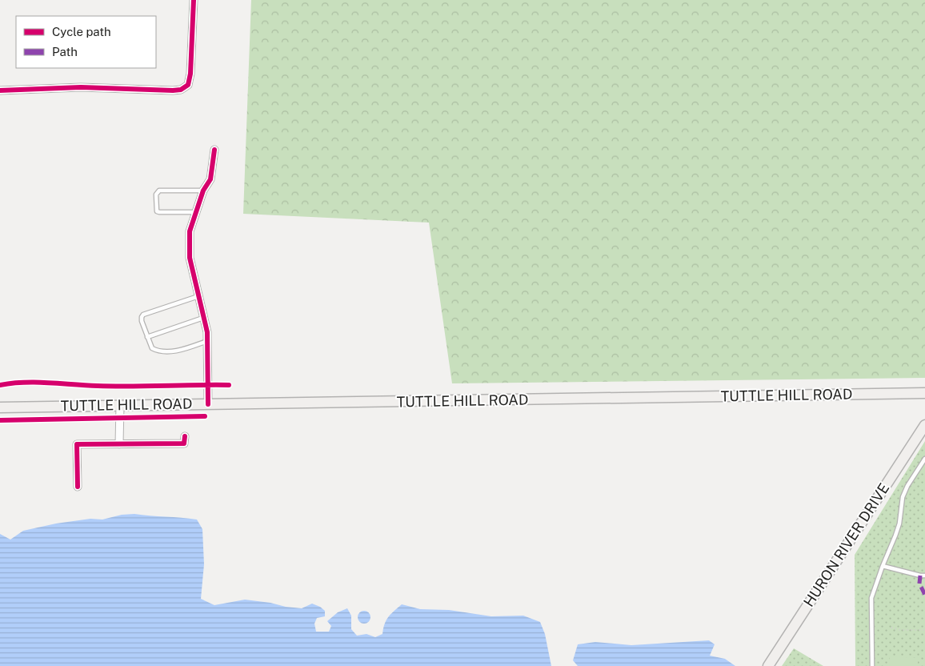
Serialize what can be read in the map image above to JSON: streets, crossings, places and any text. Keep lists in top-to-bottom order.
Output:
{
  "streets": {
    "main road": ["TUTTLE HILL ROAD", "HURON RIVER DRIVE"]
  },
  "legend": ["Cycle path", "Path"]
}
